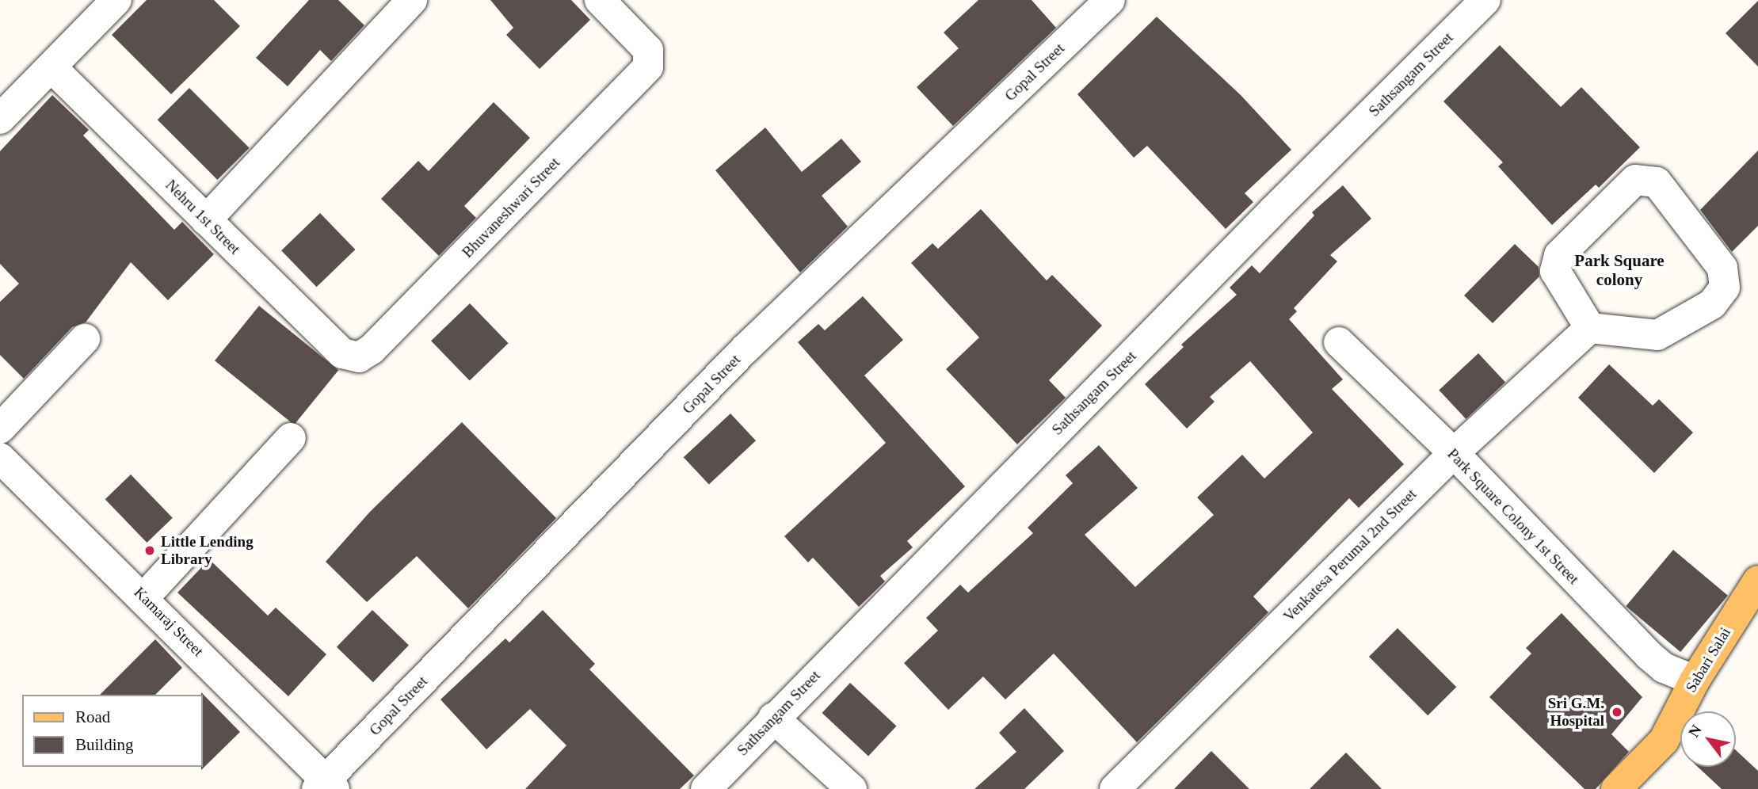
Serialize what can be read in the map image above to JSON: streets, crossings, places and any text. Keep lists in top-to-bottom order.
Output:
{
  "streets": {
    "main road": ["Sabari Salai"],
    "street": [
      "Gopal Street",
      "Sathsangam Street",
      "Bhuvaneshwari Street",
      "Nehru 1st Street",
      "Park Square Colony 1st Street",
      "Venkatesa Perumal 2nd Street",
      "Kamaraj Street"
    ]
  },
  "crossings": [
    ["Gopal Street", "Kamaraj Street"],
    ["Bhuvaneshwari Street", "Nehru 1st Street"],
    ["Park Square Colony 1st Street", "Venkatesa Perumal 2nd Street"],
    ["Park Square Colony 1st Street", "Sabari Salai"]
  ],
  "districts": ["Park Square colony"],
  "places": ["Little Lending Library", "Sri G.M. Hospital"],
  "legend": ["Road", "Building"],
  "north": "top left"
}
